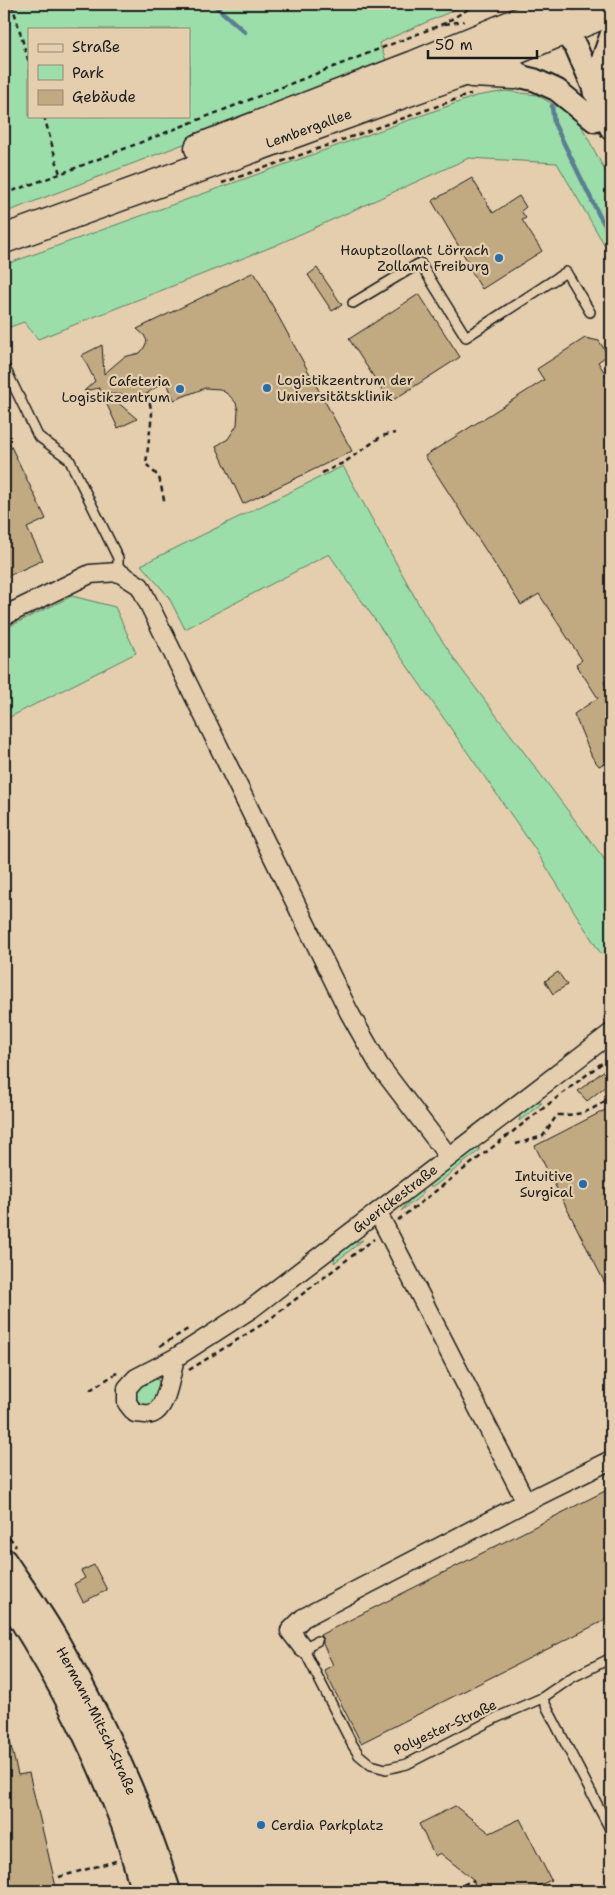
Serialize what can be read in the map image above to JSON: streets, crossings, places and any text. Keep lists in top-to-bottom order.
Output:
{
  "streets": {
    "main road": ["Lembergallee", "Hermann-Mitsch-Straße"],
    "street": ["Guerickestraße"],
    "lane": ["Polyester-Straße"]
  },
  "places": [
    "Hauptzollamt Lörrach Zollamt Freiburg",
    "Logistikzentrum der Universitätsklinik",
    "Cafeteria Logistikzentrum",
    "Intuitive Surgical",
    "Cerdia Parkplatz"
  ],
  "legend": ["Straße", "Park", "Gebäude"],
  "scale_bar": "50 m"
}
